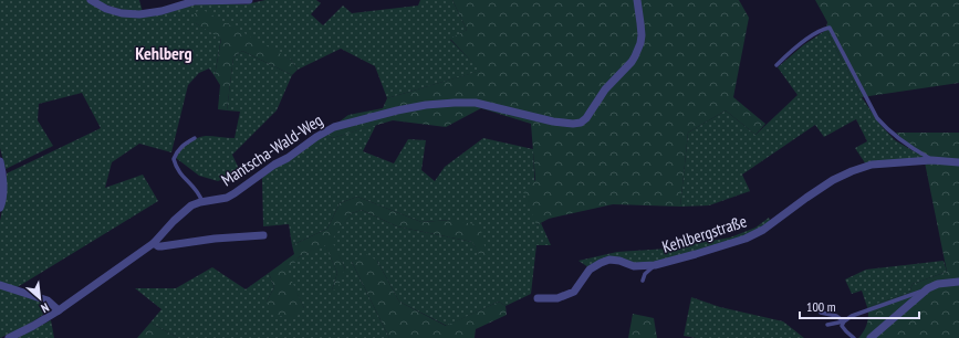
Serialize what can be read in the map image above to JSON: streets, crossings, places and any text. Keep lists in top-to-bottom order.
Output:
{
  "streets": {
    "street": ["Mantscha-Wald-Weg", "Kehlbergstraße"]
  },
  "districts": ["Kehlberg"],
  "scale_bar": "100 m",
  "north": "bottom right"
}
